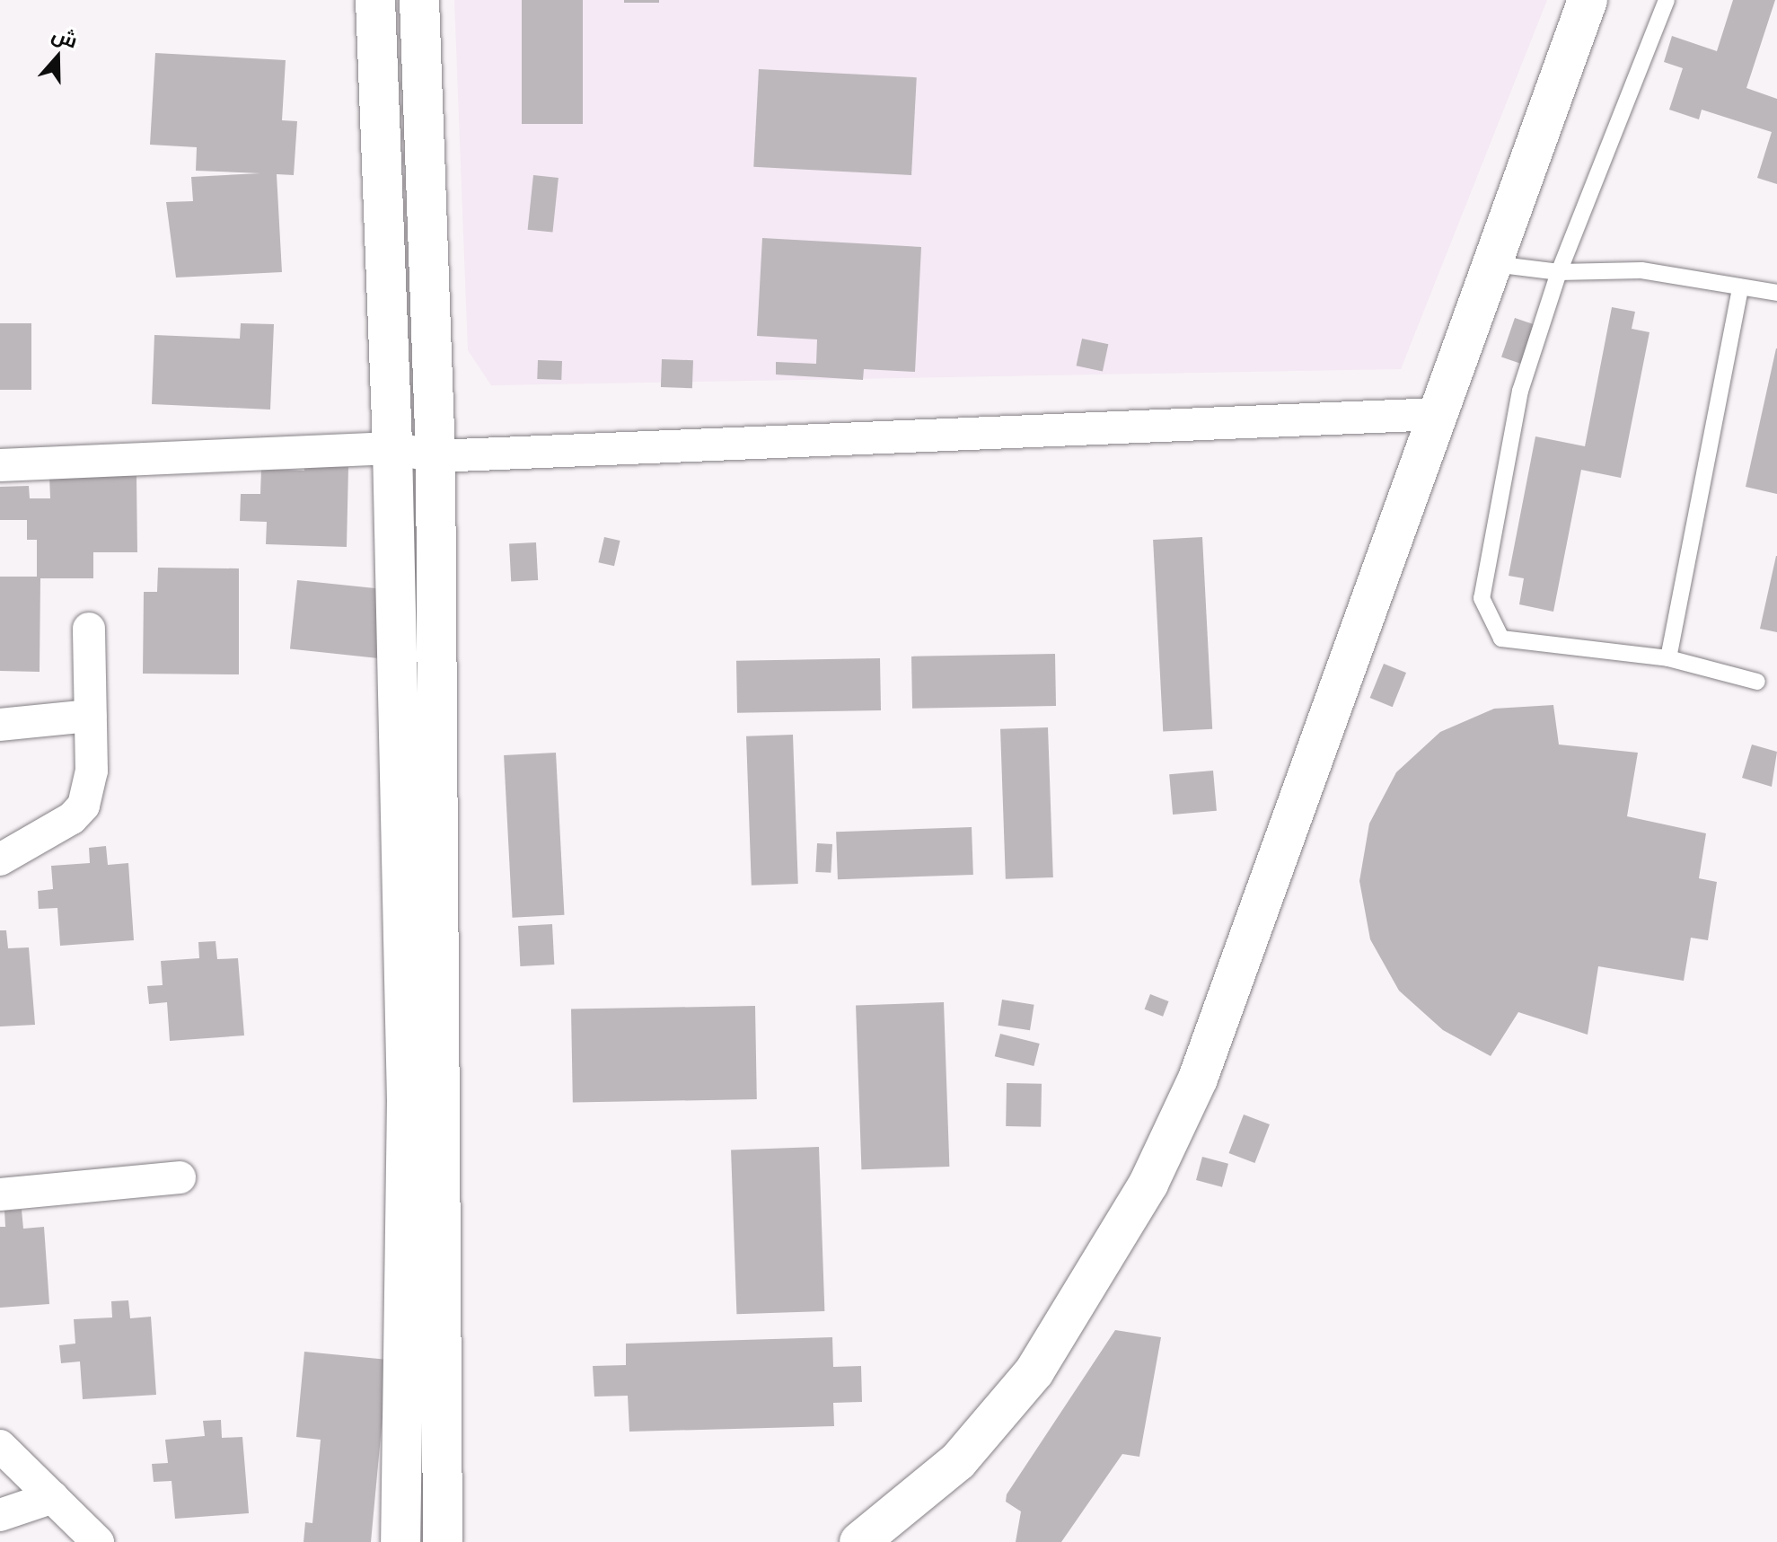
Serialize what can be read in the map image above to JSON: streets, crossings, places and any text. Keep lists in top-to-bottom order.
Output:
{
  "north": "top"
}
